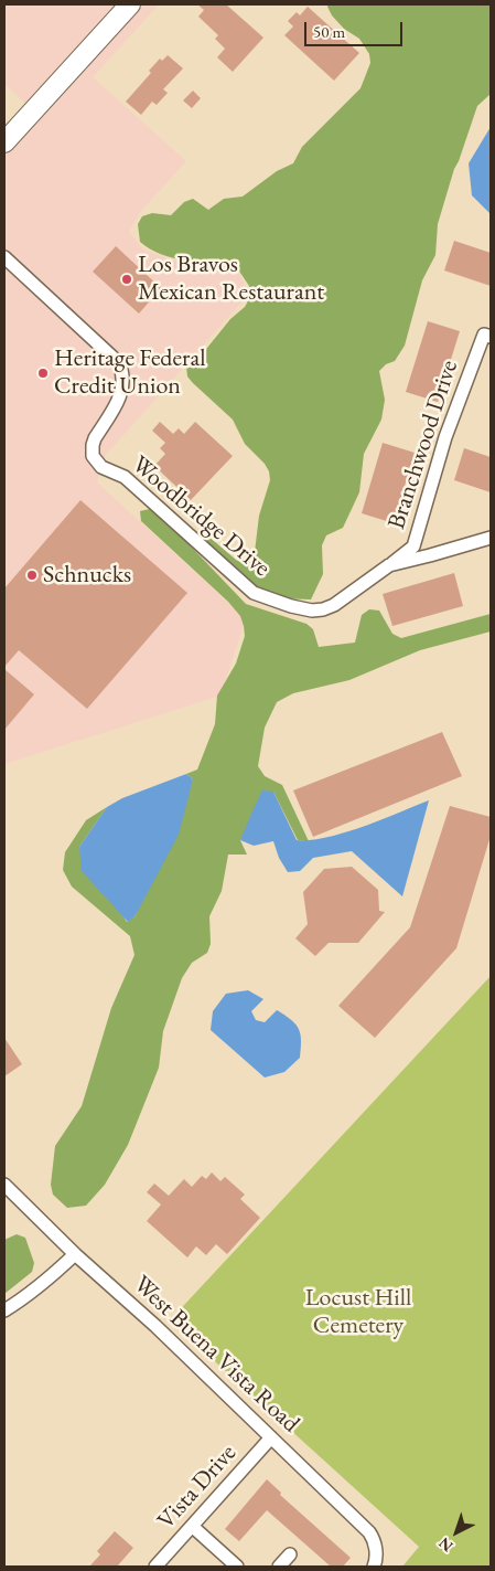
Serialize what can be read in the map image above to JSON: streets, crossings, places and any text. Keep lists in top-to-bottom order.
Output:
{
  "streets": {
    "street": [
      "Branchwood Drive",
      "Woodbridge Drive",
      "West Buena Vista Road",
      "Vista Drive"
    ]
  },
  "crossings": [
    ["Branchwood Drive", "Woodbridge Drive"],
    ["West Buena Vista Road", "Vista Drive"]
  ],
  "parks": ["Locust Hill Cemetery"],
  "places": ["Los Bravos Mexican Restaurant", "Heritage Federal Credit Union", "Schnucks"],
  "scale_bar": "50 m",
  "north": "bottom left"
}
